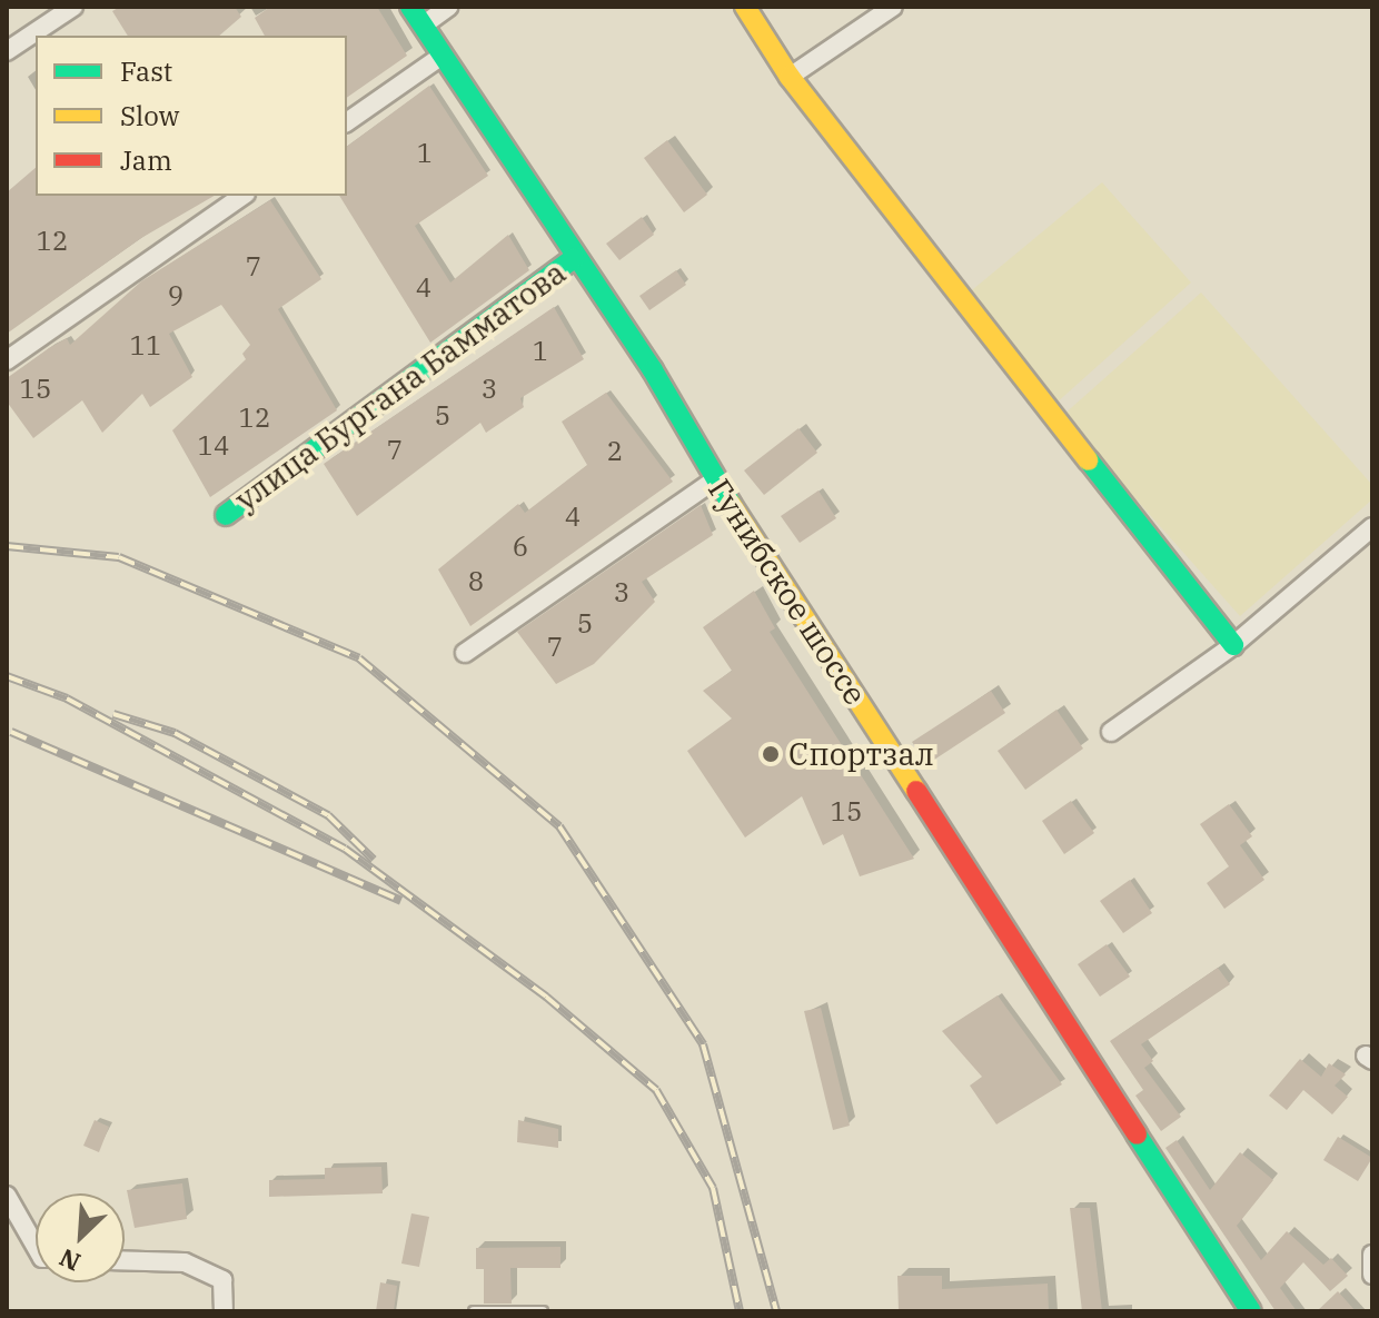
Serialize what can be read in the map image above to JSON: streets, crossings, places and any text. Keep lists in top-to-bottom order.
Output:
{
  "streets": {
    "main road": ["улица Бургана Бамматова", "Гунибское шоссе"]
  },
  "crossings": [
    ["улица Бургана Бамматова", "Гунибское шоссе"]
  ],
  "places": ["Спортзал"],
  "house_numbers": [
    "1",
    "12",
    "7",
    "4",
    "9",
    "11",
    "1",
    "15",
    "3",
    "5",
    "12",
    "14",
    "7",
    "2",
    "4",
    "6",
    "8",
    "3",
    "5",
    "7",
    "15"
  ],
  "legend": ["Fast", "Slow", "Jam"],
  "north": "bottom left"
}
